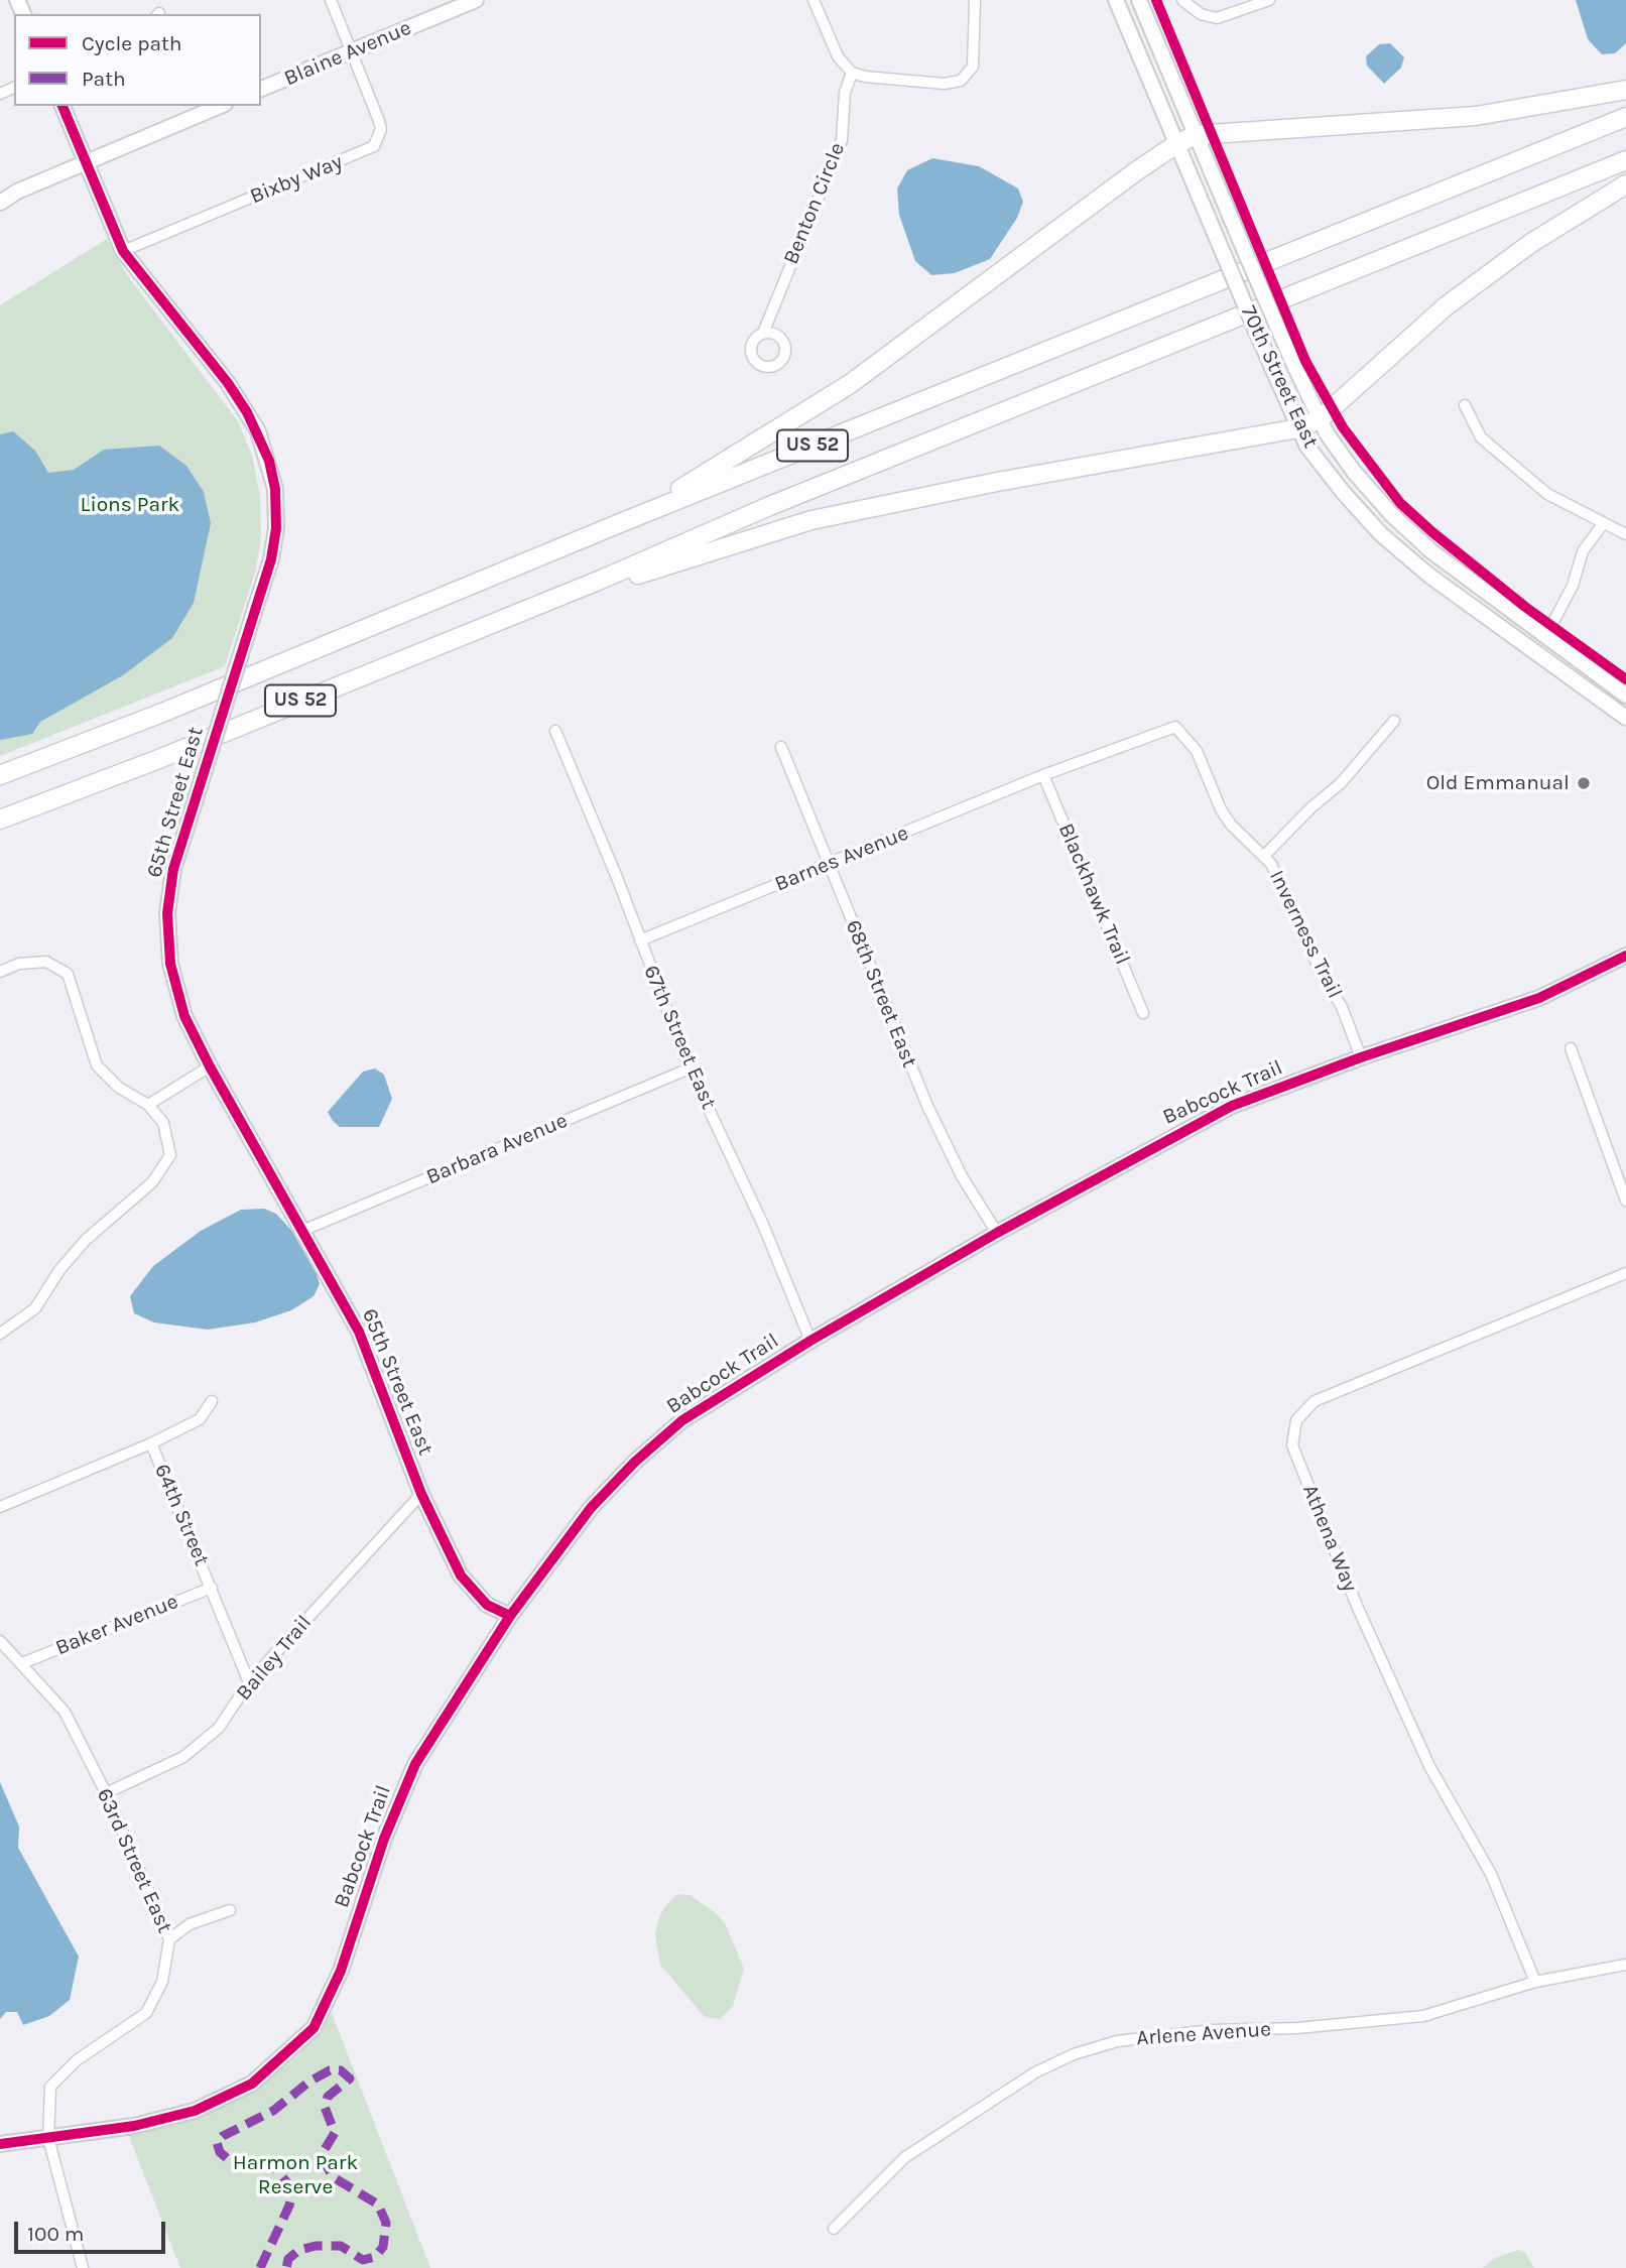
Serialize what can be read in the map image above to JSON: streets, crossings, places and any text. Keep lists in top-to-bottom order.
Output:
{
  "streets": {
    "highway": ["US 52"],
    "street": [
      "Blaine Avenue",
      "Bixby Way",
      "Benton Circle",
      "70th Street East",
      "65th Street East",
      "Barnes Avenue",
      "Blackhawk Trail",
      "Inverness Trail",
      "68th Street East",
      "67th Street East",
      "Babcock Trail",
      "Barbara Avenue",
      "64th Street",
      "Athena Way",
      "Baker Avenue",
      "Bailey Trail",
      "63rd Street East",
      "Arlene Avenue"
    ]
  },
  "crossings": [
    ["Blaine Avenue", "Bixby Way"],
    ["Bixby Way", "65th Street East"],
    ["65th Street East", "Babcock Trail"],
    ["65th Street East", "Barbara Avenue"],
    ["65th Street East", "Bailey Trail"],
    ["Barnes Avenue", "Blackhawk Trail"],
    ["Barnes Avenue", "Inverness Trail"],
    ["Barnes Avenue", "68th Street East"],
    ["Barnes Avenue", "67th Street East"],
    ["Blackhawk Trail", "Inverness Trail"],
    ["Inverness Trail", "Babcock Trail"],
    ["68th Street East", "Babcock Trail"],
    ["67th Street East", "Babcock Trail"],
    ["67th Street East", "Barbara Avenue"],
    ["Babcock Trail", "63rd Street East"],
    ["64th Street", "Baker Avenue"],
    ["64th Street", "Bailey Trail"],
    ["Athena Way", "Arlene Avenue"],
    ["Baker Avenue", "63rd Street East"],
    ["Bailey Trail", "63rd Street East"]
  ],
  "parks": ["Lions Park", "Harmon Park Reserve"],
  "places": ["Old Emmanual"],
  "legend": ["Cycle path", "Path"],
  "scale_bar": "100 m"
}
